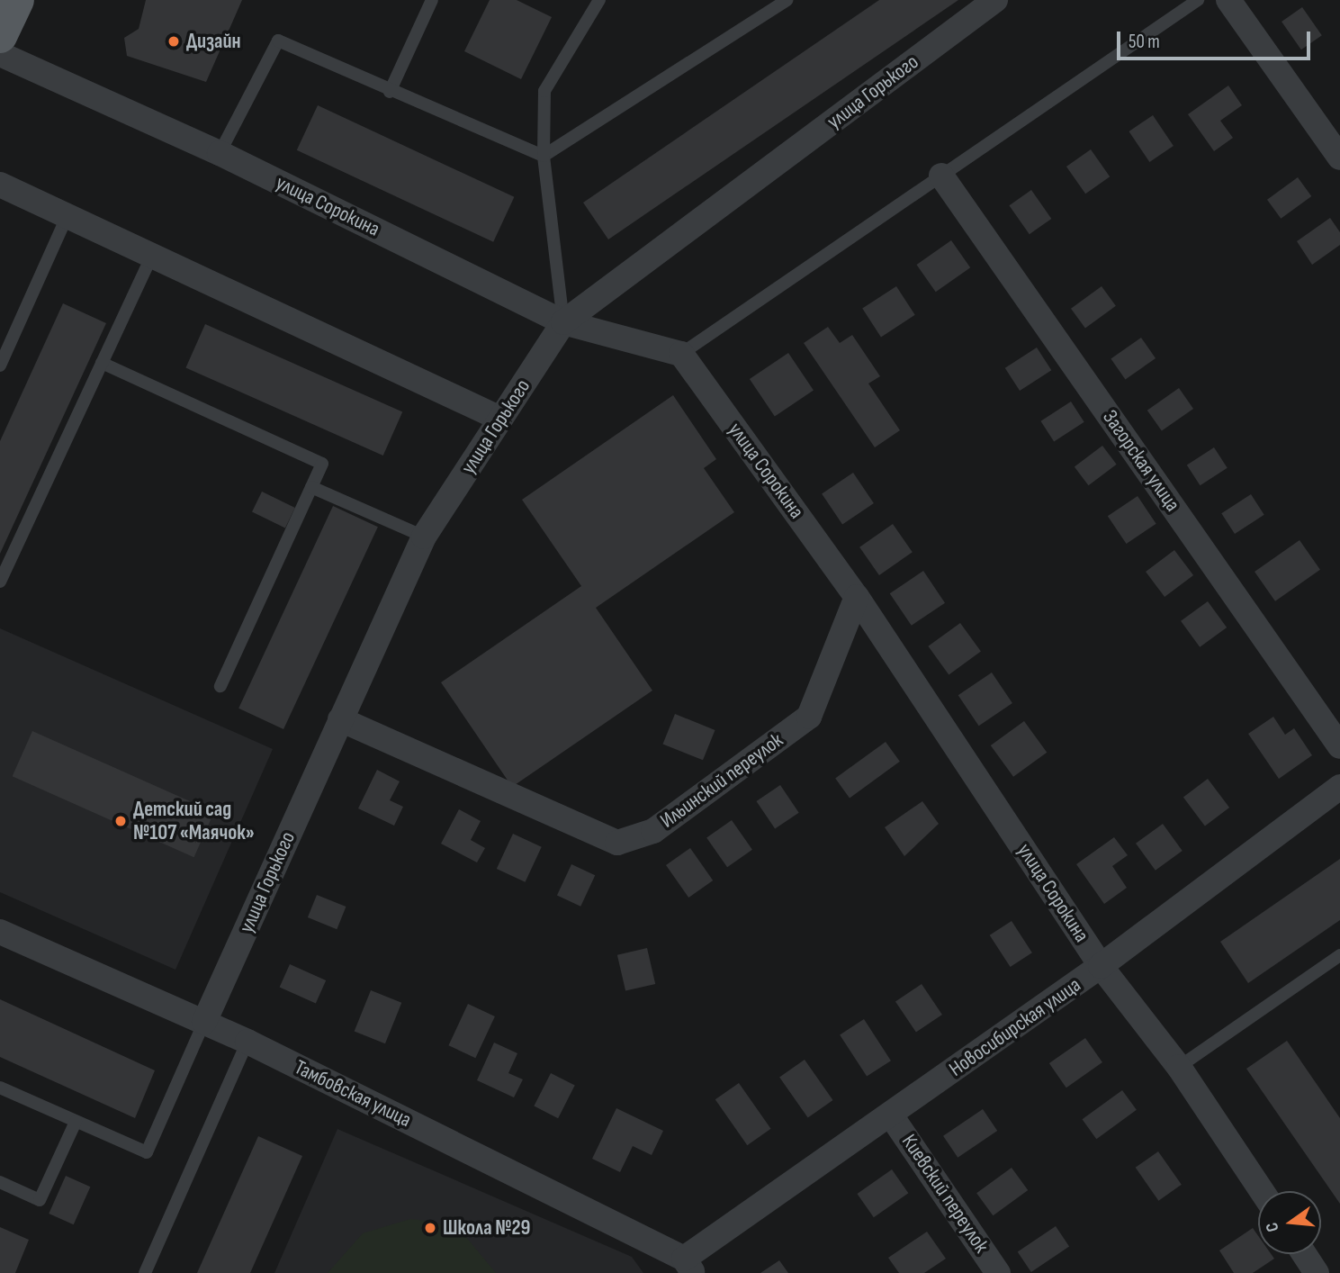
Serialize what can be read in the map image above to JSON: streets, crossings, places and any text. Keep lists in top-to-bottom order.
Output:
{
  "streets": {
    "street": [
      "улица Горького",
      "улица Сорокина",
      "Загорская улица",
      "Ильинский переулок",
      "Новосибирская улица",
      "Тамбовская улица",
      "Киевский переулок"
    ]
  },
  "crossings": [
    ["улица Горького", "улица Сорокина"],
    ["улица Горького", "Ильинский переулок"],
    ["улица Горького", "Тамбовская улица"],
    ["улица Сорокина", "Ильинский переулок"],
    ["улица Сорокина", "Новосибирская улица"],
    ["Новосибирская улица", "Тамбовская улица"],
    ["Новосибирская улица", "Киевский переулок"]
  ],
  "places": ["Дизайн", "Детский сад №107 «Маячок»", "Школа №29"],
  "scale_bar": "50 m",
  "north": "left"
}
